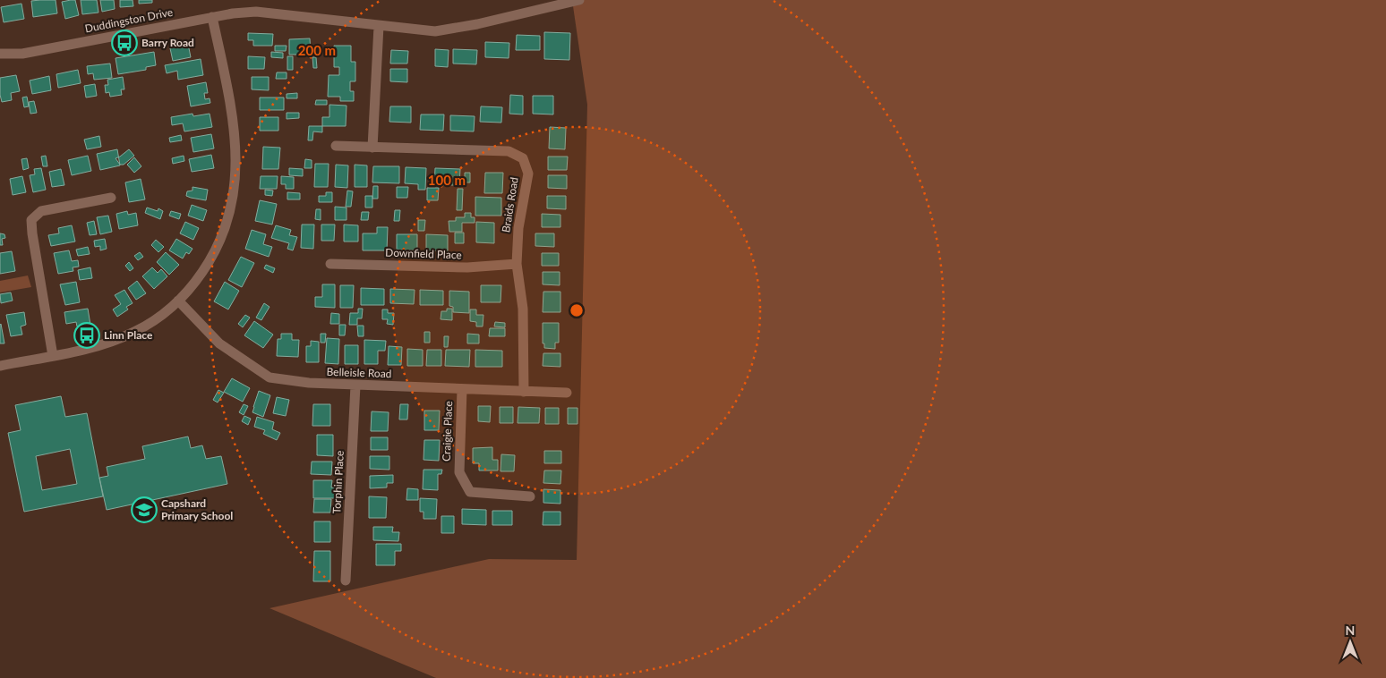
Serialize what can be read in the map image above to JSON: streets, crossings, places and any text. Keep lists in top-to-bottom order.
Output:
{
  "streets": {
    "street": [
      "Duddingston Drive",
      "Braids Road",
      "Downfield Place",
      "Belleisle Road",
      "Craigie Place",
      "Torphin Place"
    ]
  },
  "crossings": [
    ["Braids Road", "Downfield Place"],
    ["Braids Road", "Belleisle Road"],
    ["Belleisle Road", "Craigie Place"],
    ["Belleisle Road", "Torphin Place"]
  ],
  "places": {
    "bus stop": ["Barry Road", "Linn Place"],
    "school or university": ["Capshard Primary School"]
  },
  "north": "top",
  "rings": ["200 m", "100 m"]
}
